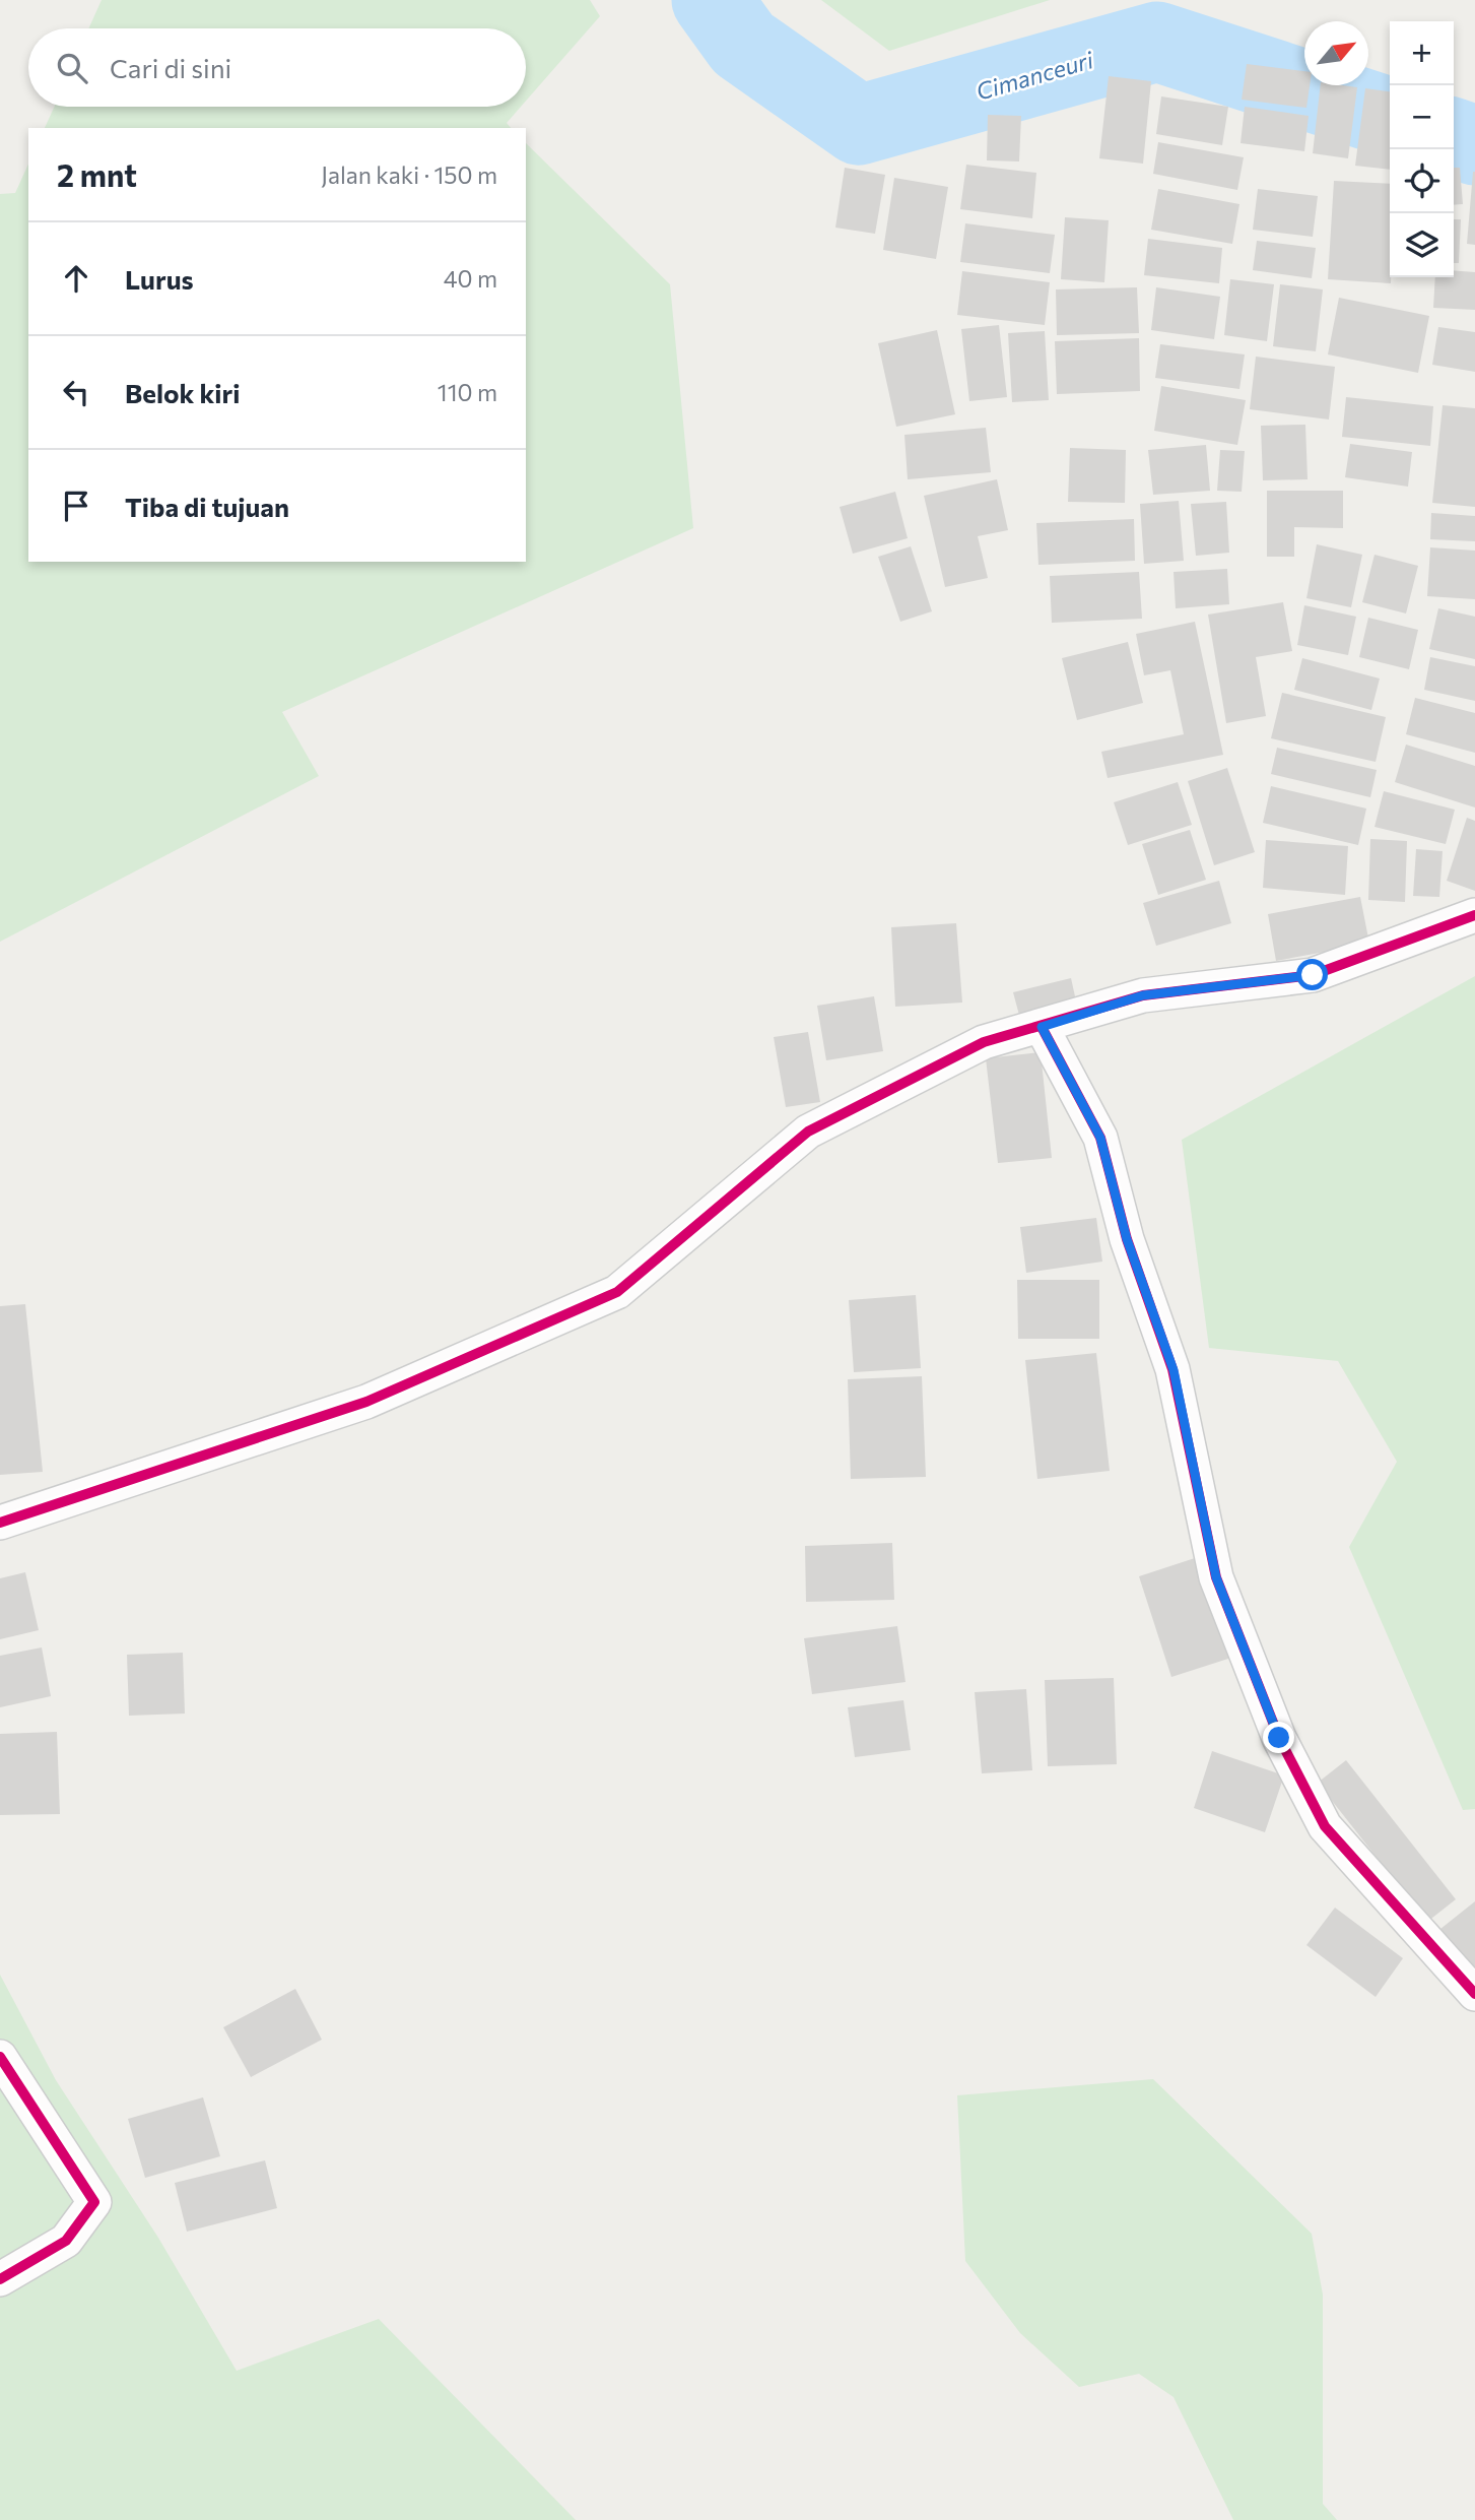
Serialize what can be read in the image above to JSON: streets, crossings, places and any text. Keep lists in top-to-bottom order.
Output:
{
  "water": ["Cimanceuri"],
  "north": "top right",
  "page": {
    "map_buttons": ["+", "−"],
    "search": "Cari di sini",
    "heading": ["2 mnt", "Jalan kaki · 150 m"],
    "list": [
      ["Lurus", "40 m"],
      ["Belok kiri", "110 m"],
      "Tiba di tujuan"
    ]
  }
}
